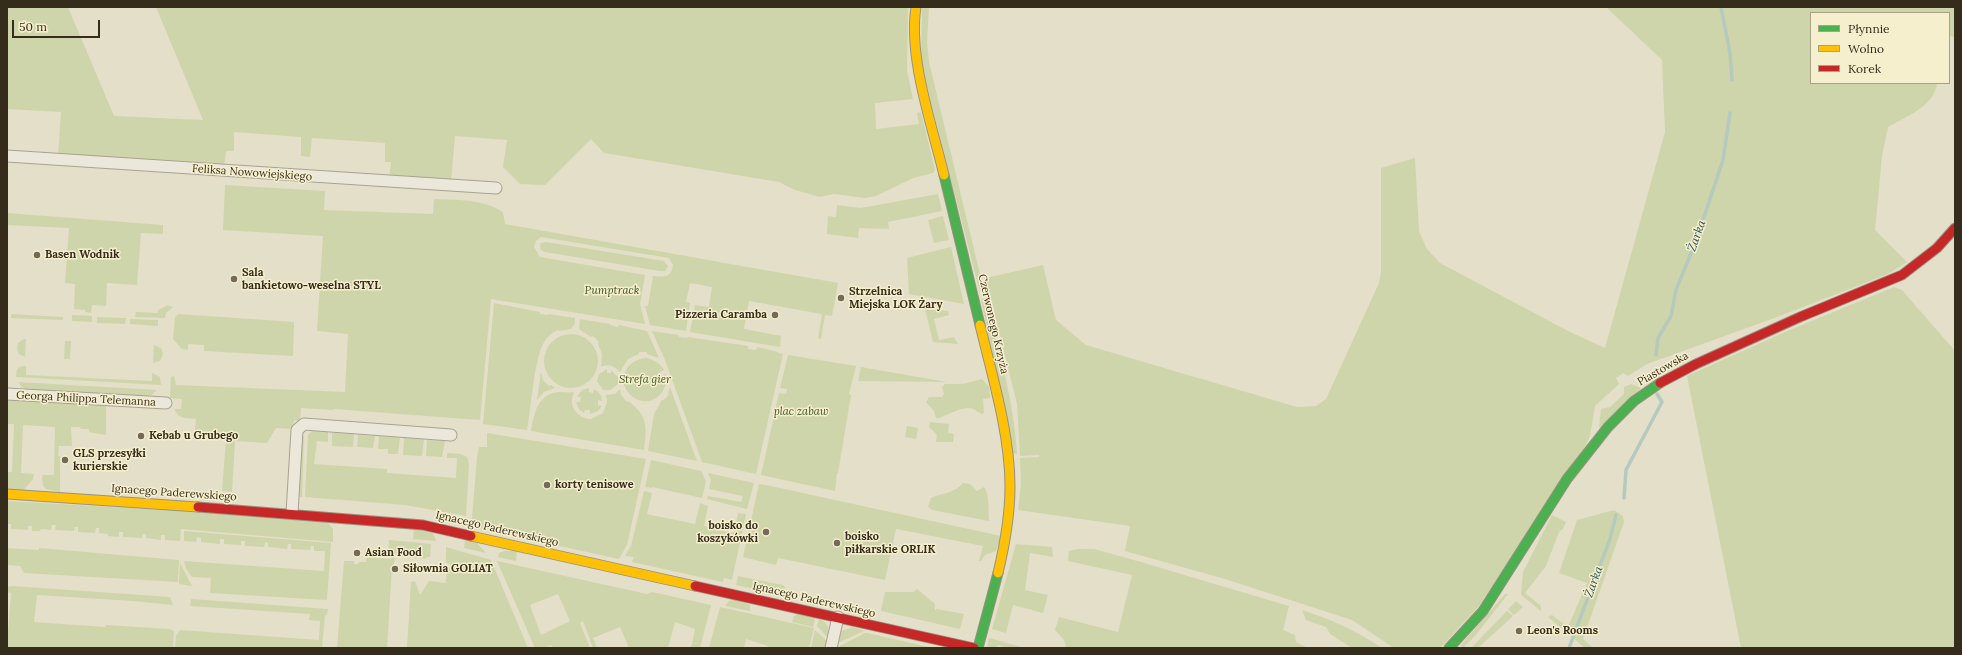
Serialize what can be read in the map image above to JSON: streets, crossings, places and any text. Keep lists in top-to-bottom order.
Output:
{
  "streets": {
    "street": [
      "Feliksa Nowowiejskiego",
      "Czerwonego Krzyża",
      "Piastowska",
      "Georga Philippa Telemanna",
      "Ignacego Paderewskiego"
    ]
  },
  "water": ["Żarka"],
  "parks": ["Pumptrack", "Strefa gier", "plac zabaw"],
  "places": [
    "Basen Wodnik",
    "Sala bankietowo-weselna STYL",
    "Strzelnica Miejska LOK Żary",
    "Pizzeria Caramba",
    "Kebab u Grubego",
    "GLS przesyłki kurierskie",
    "korty tenisowe",
    "boisko do koszykówki",
    "boisko piłkarskie ORLIK",
    "Asian Food",
    "Siłownia GOLIAT",
    "Leon's Rooms"
  ],
  "legend": ["Płynnie", "Wolno", "Korek"],
  "scale_bar": "50 m"
}
